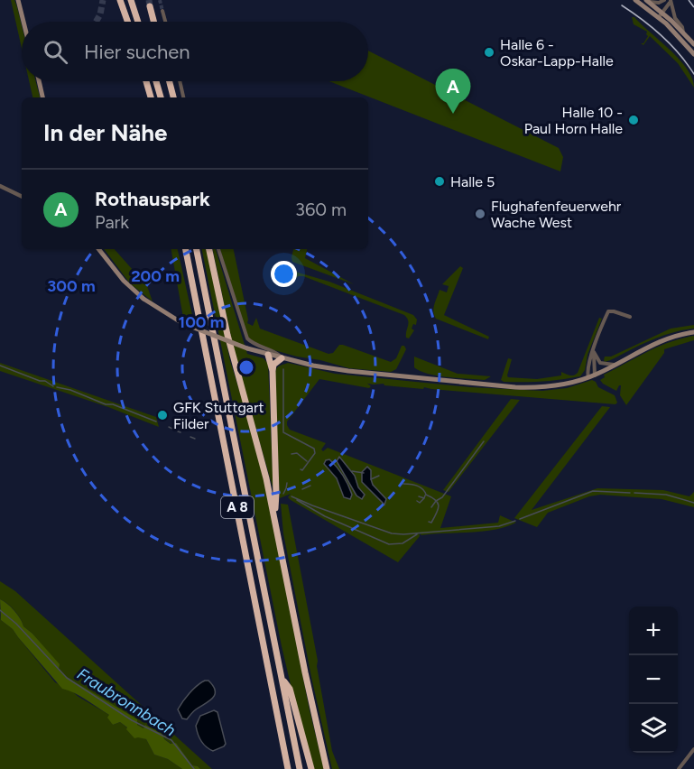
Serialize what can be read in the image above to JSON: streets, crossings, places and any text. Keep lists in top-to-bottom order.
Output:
{
  "streets": {
    "highway": ["A 8"]
  },
  "water": ["Fraubronnbach"],
  "places": [
    "Halle 6 - Oskar-Lapp-Halle",
    "Halle 10 - Paul Horn Halle",
    "Halle 5",
    "Flughafenfeuerwehr Wache West",
    "GFK Stuttgart Filder"
  ],
  "page": {
    "search": "Hier suchen",
    "pins": "A",
    "heading": "In der Nähe",
    "list": [
      {
        "mark": "A",
        "name": "Rothauspark",
        "note": "Park",
        "value": "360 m"
      }
    ],
    "map_buttons": ["+", "−"]
  },
  "rings": ["200 m", "300 m", "100 m"]
}
